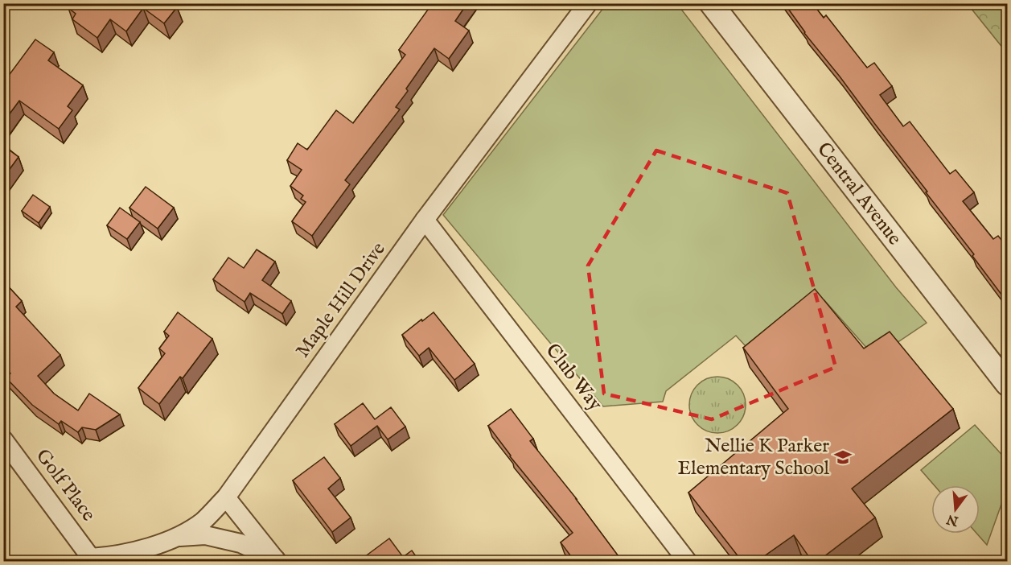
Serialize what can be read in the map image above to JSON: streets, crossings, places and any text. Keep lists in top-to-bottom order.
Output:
{
  "streets": {
    "street": [
      "Central Avenue",
      "Maple Hill Drive",
      "Club Way",
      "Golf Place"
    ]
  },
  "crossings": [
    ["Maple Hill Drive", "Club Way"],
    ["Maple Hill Drive", "Golf Place"]
  ],
  "places": {
    "school or university": ["Nellie K Parker Elementary School"]
  },
  "north": "bottom"
}
